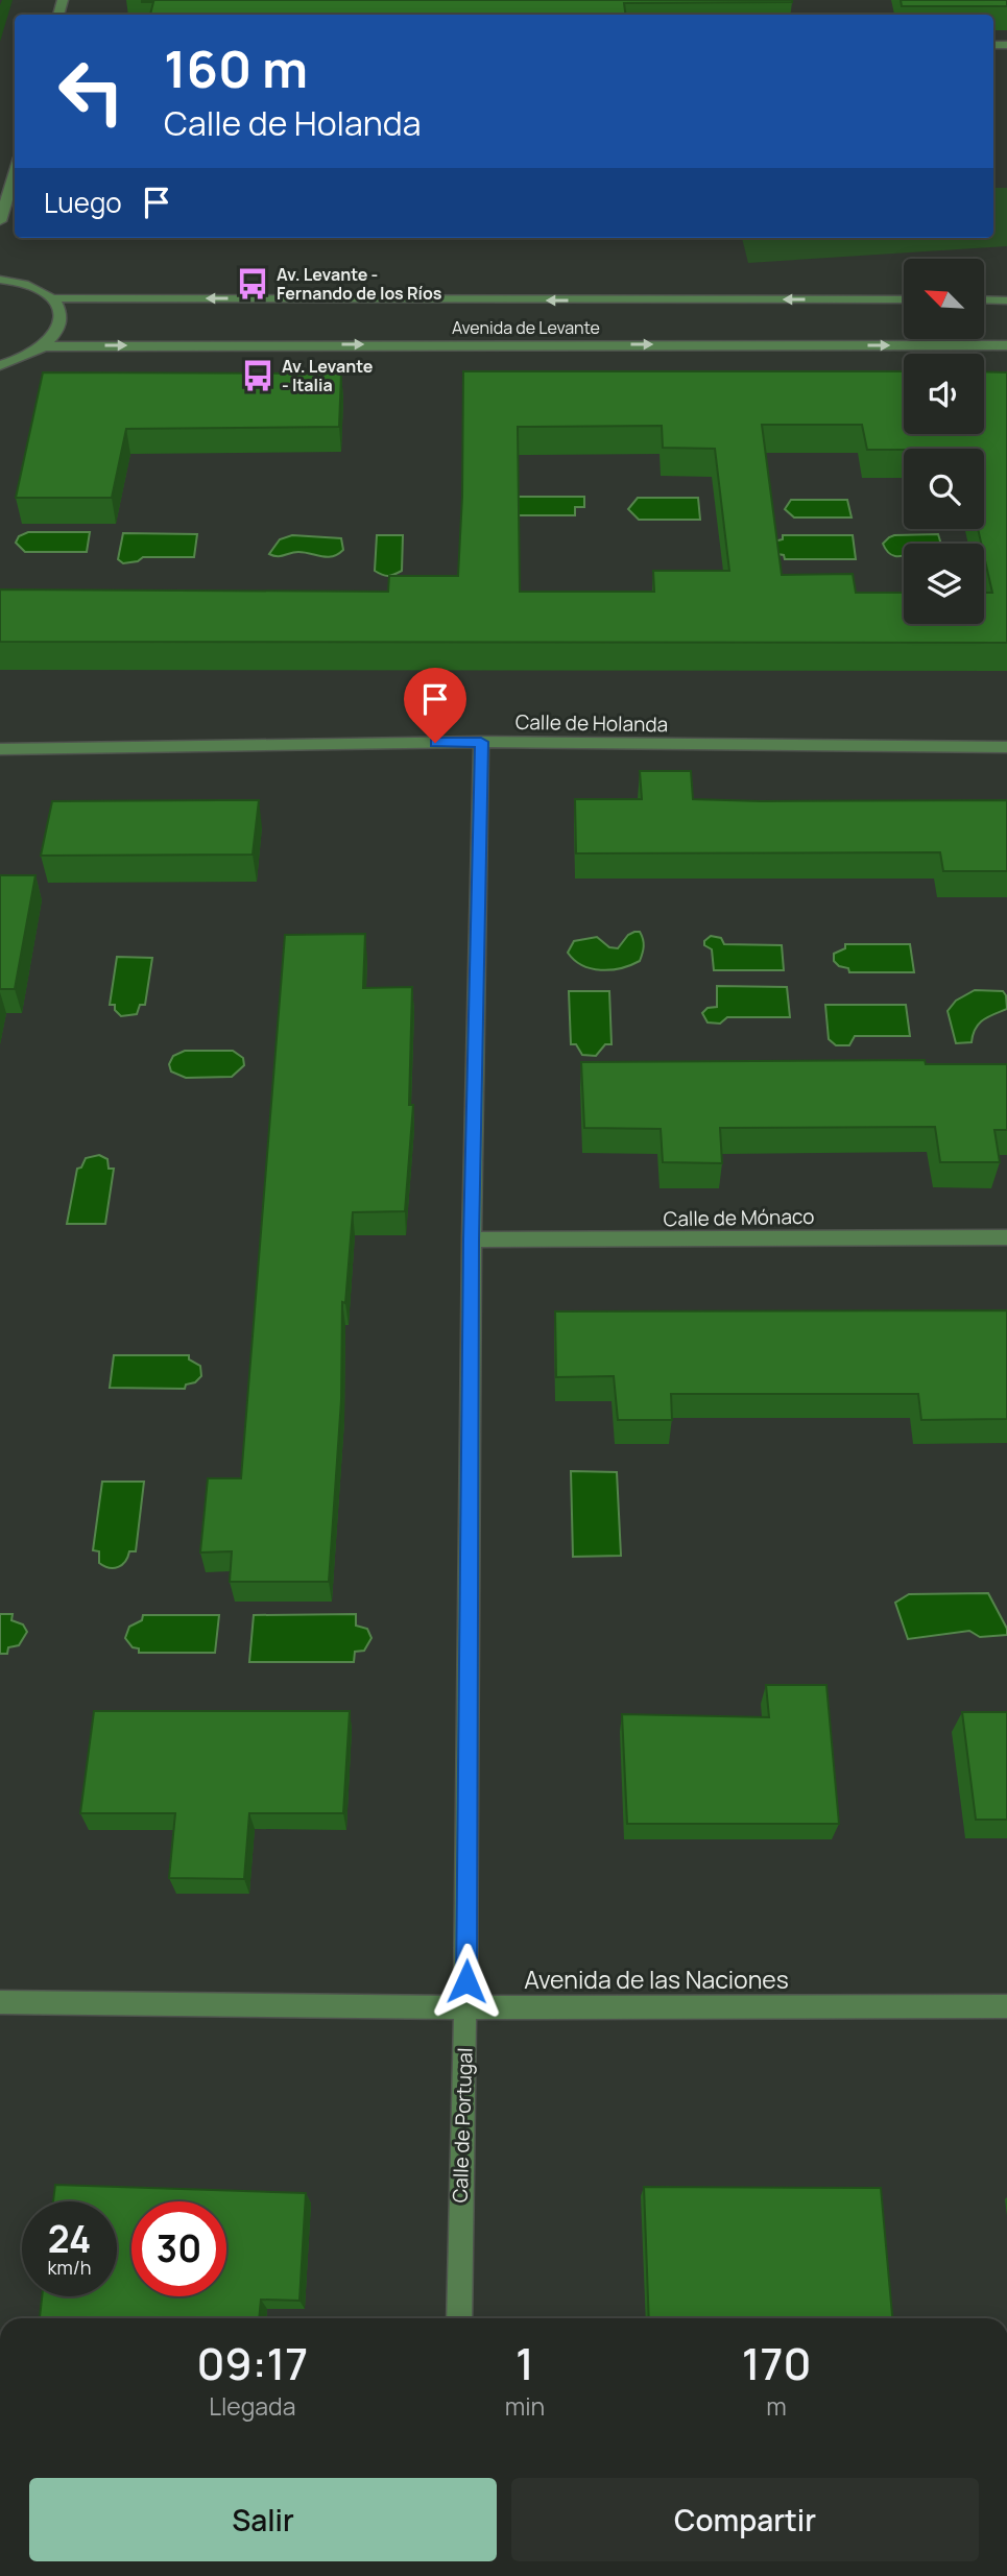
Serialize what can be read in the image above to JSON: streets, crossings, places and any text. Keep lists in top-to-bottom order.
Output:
{
  "streets": {
    "street": [
      "Avenida de Levante",
      "Calle de Holanda",
      "Calle de Mónaco",
      "Avenida de las Naciones",
      "Calle de Portugal"
    ]
  },
  "crossings": [
    ["Calle de Holanda", "Calle de Portugal"],
    ["Calle de Mónaco", "Calle de Portugal"],
    ["Avenida de las Naciones", "Calle de Portugal"]
  ],
  "places": {
    "bus stop": ["Av. Levante - Fernando de los Ríos", "Av. Levante - Italia"]
  },
  "north": "top left",
  "page": {
    "turn": ["160 m", "Calle de Holanda"],
    "then": "Luego",
    "speed": "24 km/h",
    "limit": "30",
    "eta": [
      "09:17",
      "Llegada",
      "1",
      "min",
      "170",
      "m"
    ],
    "buttons": ["Salir", "Compartir"]
  }
}
